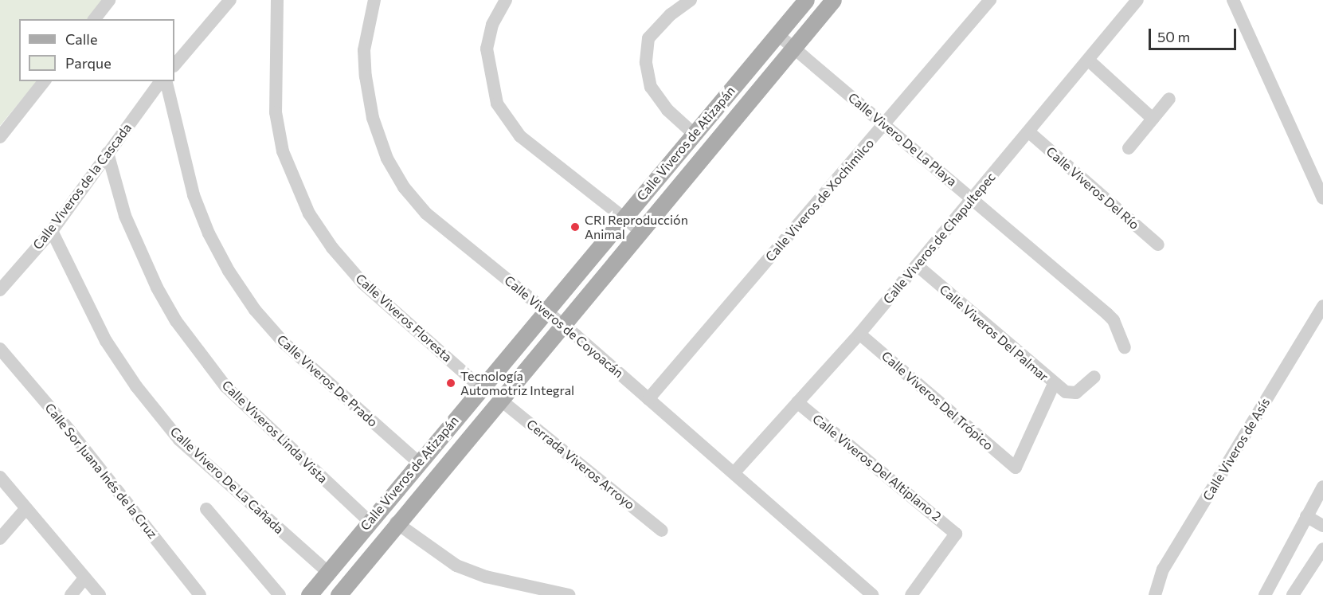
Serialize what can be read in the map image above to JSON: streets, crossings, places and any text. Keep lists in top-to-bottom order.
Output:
{
  "streets": {
    "main road": ["Calle Viveros de Atizapán"],
    "street": [
      "Calle Vivero De La Playa",
      "Calle Viveros de la Cascada",
      "Calle Viveros Del Río",
      "Calle Viveros de Xochimilco",
      "Calle Viveros de Chapultepec",
      "Calle Viveros Floresta",
      "Calle Viveros de Coyoacán",
      "Calle Viveros Del Palmar",
      "Calle Viveros De Prado",
      "Calle Viveros Del Trópico",
      "Calle Viveros Linda Vista",
      "Calle Viveros de Asís",
      "Cerrada Viveros Arroyo",
      "Calle Viveros Del Altiplano 2",
      "Calle Sor Juana Inés de la Cruz",
      "Calle Vivero De La Cañada"
    ]
  },
  "crossings": [
    ["Calle Vivero De La Playa", "Calle Viveros de Atizapán"],
    ["Calle Vivero De La Playa", "Calle Viveros de Xochimilco"],
    ["Calle Vivero De La Playa", "Calle Viveros de Chapultepec"],
    ["Calle Viveros de Atizapán", "Calle Viveros Floresta"],
    ["Calle Viveros de Atizapán", "Calle Viveros de Coyoacán"],
    ["Calle Viveros de Atizapán", "Calle Viveros De Prado"],
    ["Calle Viveros de Atizapán", "Calle Viveros Linda Vista"],
    ["Calle Viveros de Atizapán", "Cerrada Viveros Arroyo"],
    ["Calle Viveros de Atizapán", "Calle Vivero De La Cañada"],
    ["Calle Viveros de la Cascada", "Calle Viveros Linda Vista"],
    ["Calle Viveros de la Cascada", "Calle Vivero De La Cañada"],
    ["Calle Viveros Del Río", "Calle Viveros de Chapultepec"],
    ["Calle Viveros de Xochimilco", "Calle Viveros de Coyoacán"],
    ["Calle Viveros de Chapultepec", "Calle Viveros de Coyoacán"],
    ["Calle Viveros de Chapultepec", "Calle Viveros Del Palmar"],
    ["Calle Viveros de Chapultepec", "Calle Viveros Del Trópico"],
    ["Calle Viveros de Chapultepec", "Calle Viveros Del Altiplano 2"],
    ["Calle Viveros Del Palmar", "Calle Viveros Del Trópico"]
  ],
  "places": ["CRI Reproducción Animal", "Tecnología Automotriz Integral"],
  "legend": ["Calle", "Parque"],
  "scale_bar": "50 m"
}
